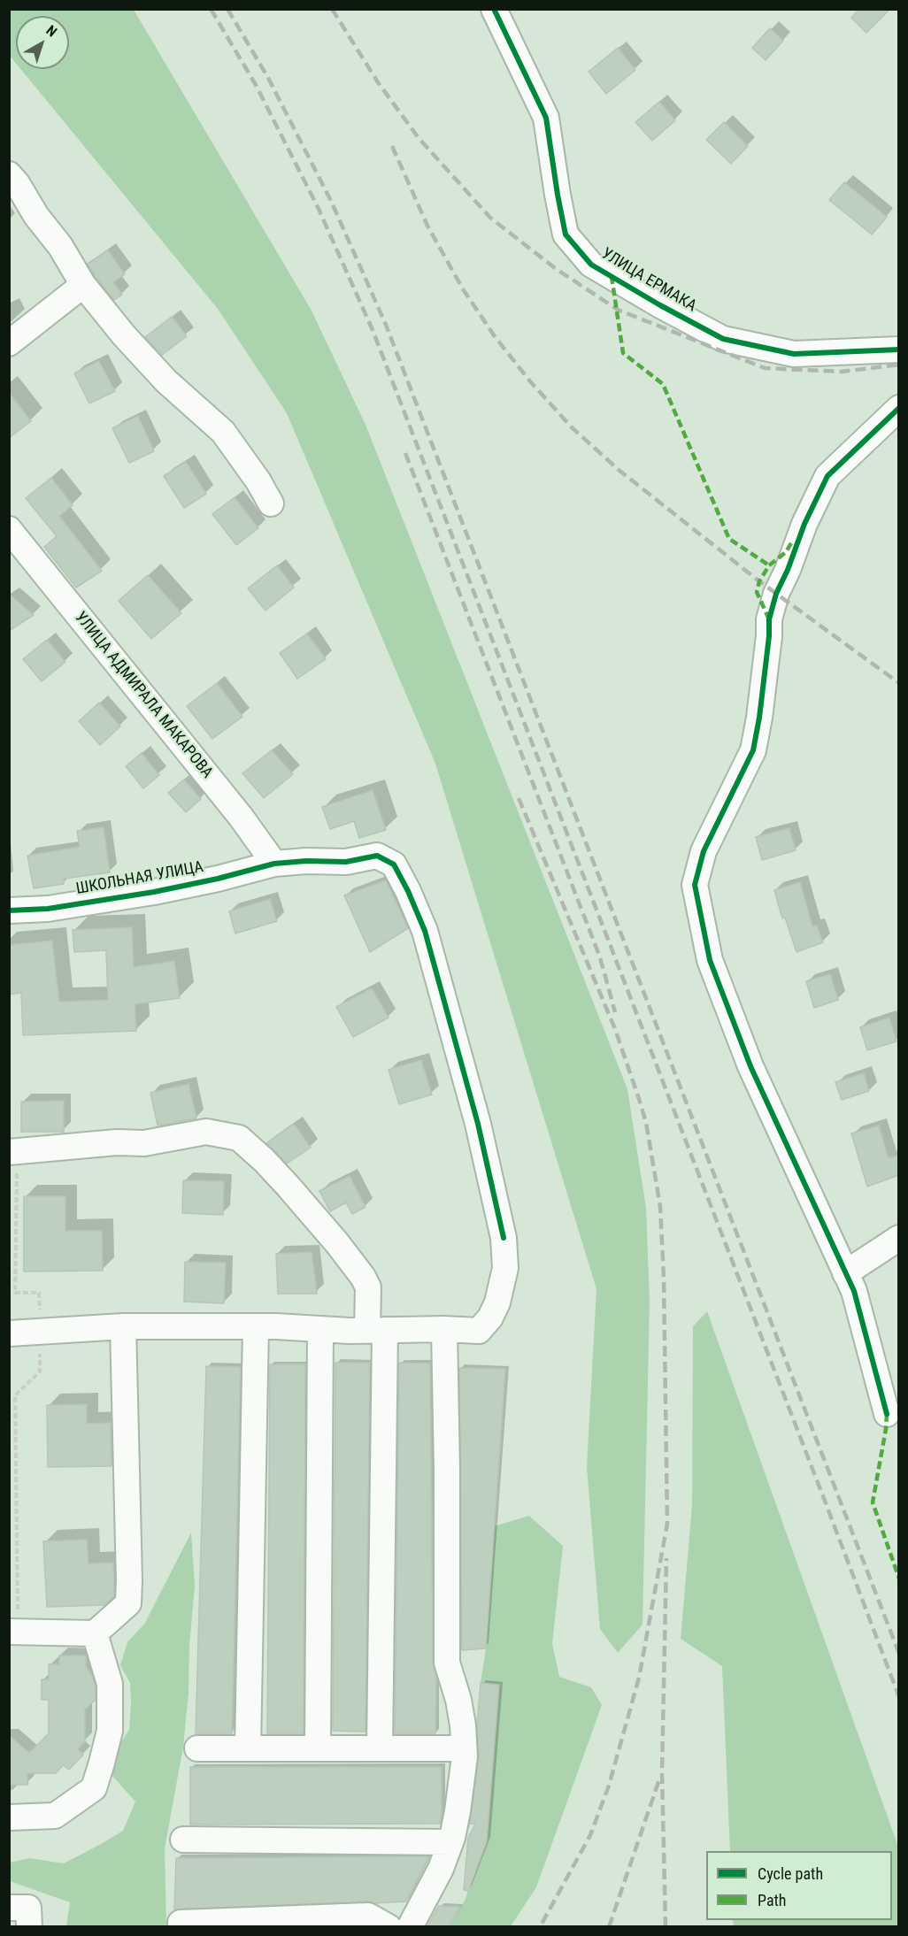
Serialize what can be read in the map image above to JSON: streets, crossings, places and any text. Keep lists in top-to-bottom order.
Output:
{
  "streets": {
    "street": ["УЛИЦА ЕРМАКА", "УЛИЦА АДМИРАЛА МАКАРОВА", "ШКОЛЬНАЯ УЛИЦА"]
  },
  "crossings": [
    ["УЛИЦА АДМИРАЛА МАКАРОВА", "ШКОЛЬНАЯ УЛИЦА"]
  ],
  "legend": ["Cycle path", "Path"],
  "north": "top right"
}
